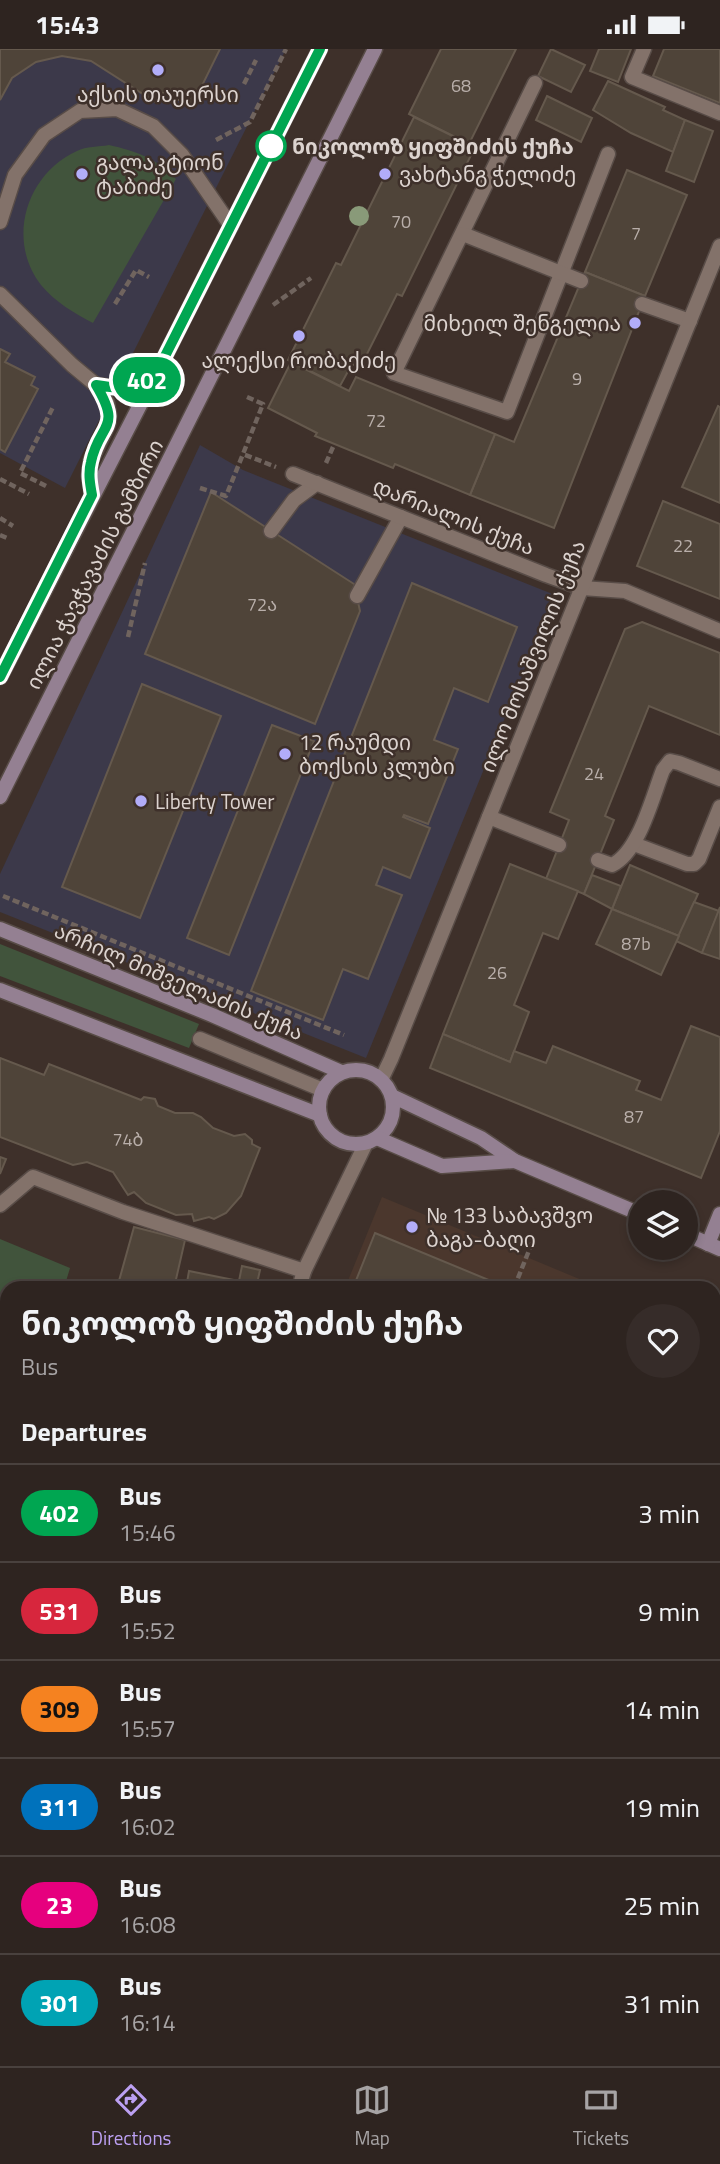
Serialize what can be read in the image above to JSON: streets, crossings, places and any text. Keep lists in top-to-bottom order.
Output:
{
  "streets": {
    "main road": ["ილია ჭავჭავაძის გამზირი", "არჩილ მიშველაძის ქუჩა"],
    "street": ["დარიალის ქუჩა", "ილო მოსაშვილის ქუჩა"]
  },
  "crossings": [
    ["დარიალის ქუჩა", "ილო მოსაშვილის ქუჩა"],
    ["ილო მოსაშვილის ქუჩა", "არჩილ მიშველაძის ქუჩა"]
  ],
  "places": [
    "აქსის თაუერსი",
    "ნიკოლოზ ყიფშიძის ქუჩა",
    "გალაკტიონ ტაბიძე",
    "ვახტანგ ჭელიძე",
    "მიხეილ შენგელია",
    "ალექსი რობაქიძე",
    "12 რაუმდი ბოქსის კლუბი",
    "Liberty Tower",
    "№ 133 საბავშვო ბაგა-ბაღი"
  ],
  "lines": ["bus line 402"],
  "house_numbers": [
    "68",
    "70",
    "7",
    "9",
    "72",
    "22",
    "72ა",
    "24",
    "87b",
    "26",
    "87",
    "74ბ"
  ],
  "page": {
    "status": "15:43",
    "on_map": "402",
    "heading": [
      ["ნიკოლოზ ყიფშიძის ქუჩა", "Bus"],
      "Departures"
    ],
    "list": [
      {
        "mark": "402",
        "name": "Bus",
        "note": "15:46",
        "value": "3 min"
      },
      {
        "mark": "531",
        "name": "Bus",
        "note": "15:52",
        "value": "9 min"
      },
      {
        "mark": "309",
        "name": "Bus",
        "note": "15:57",
        "value": "14 min"
      },
      {
        "mark": "311",
        "name": "Bus",
        "note": "16:02",
        "value": "19 min"
      },
      {
        "mark": "23",
        "name": "Bus",
        "note": "16:08",
        "value": "25 min"
      },
      {
        "mark": "301",
        "name": "Bus",
        "note": "16:14",
        "value": "31 min"
      }
    ],
    "tabs": ["Directions", "Map", "Tickets"]
  }
}
